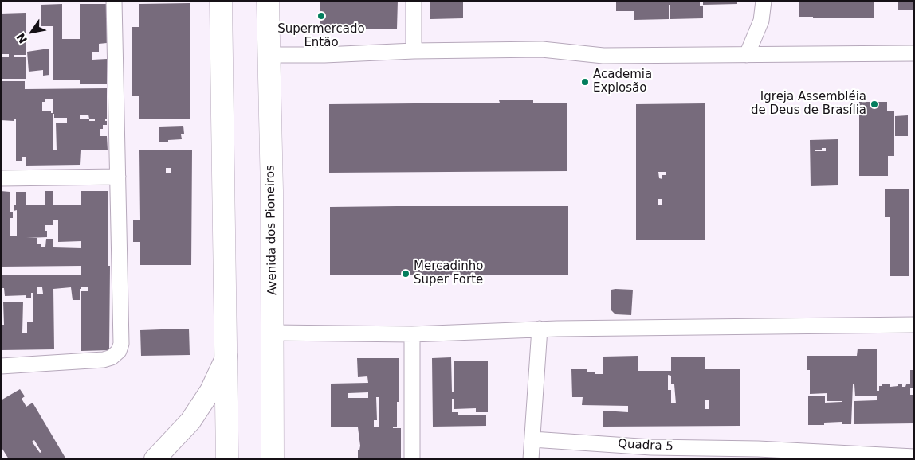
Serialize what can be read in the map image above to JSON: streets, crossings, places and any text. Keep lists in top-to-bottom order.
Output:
{
  "streets": {
    "main road": ["Avenida dos Pioneiros"],
    "street": ["Quadra 5"]
  },
  "places": [
    "Supermercado Então",
    "Academia Explosão",
    "Igreja Assembléia de Deus de Brasília",
    "Mercadinho Super Forte"
  ],
  "north": "bottom left"
}
